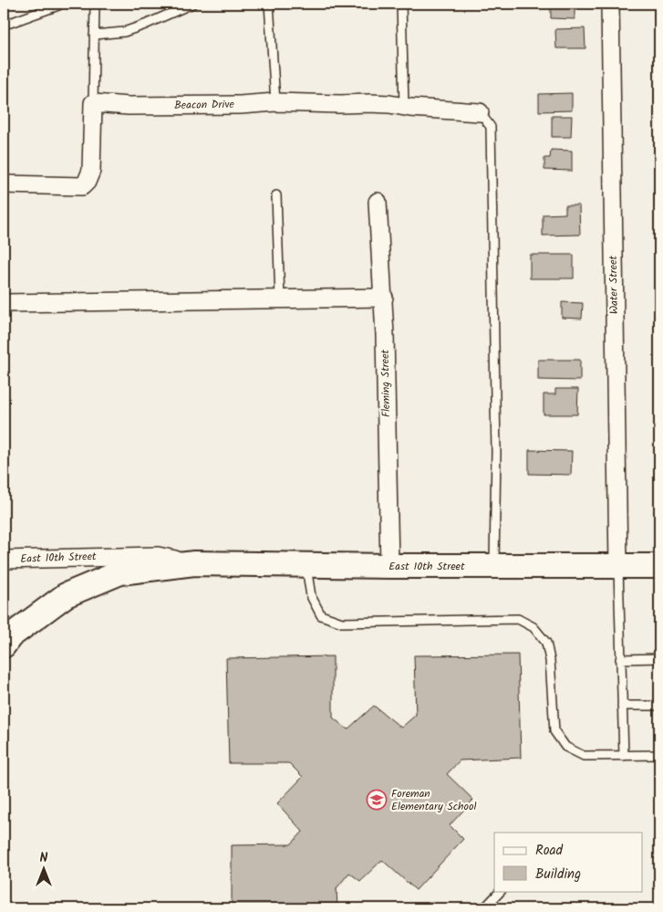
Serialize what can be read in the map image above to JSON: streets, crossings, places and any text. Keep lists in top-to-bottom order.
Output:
{
  "streets": {
    "main road": ["East 10th Street"],
    "street": ["Beacon Drive", "Water Street", "Fleming Street"]
  },
  "crossings": [
    ["Water Street", "East 10th Street"],
    ["Fleming Street", "East 10th Street"]
  ],
  "places": {
    "school or university": ["Foreman Elementary School"]
  },
  "legend": ["Road", "Building"],
  "north": "top"
}
